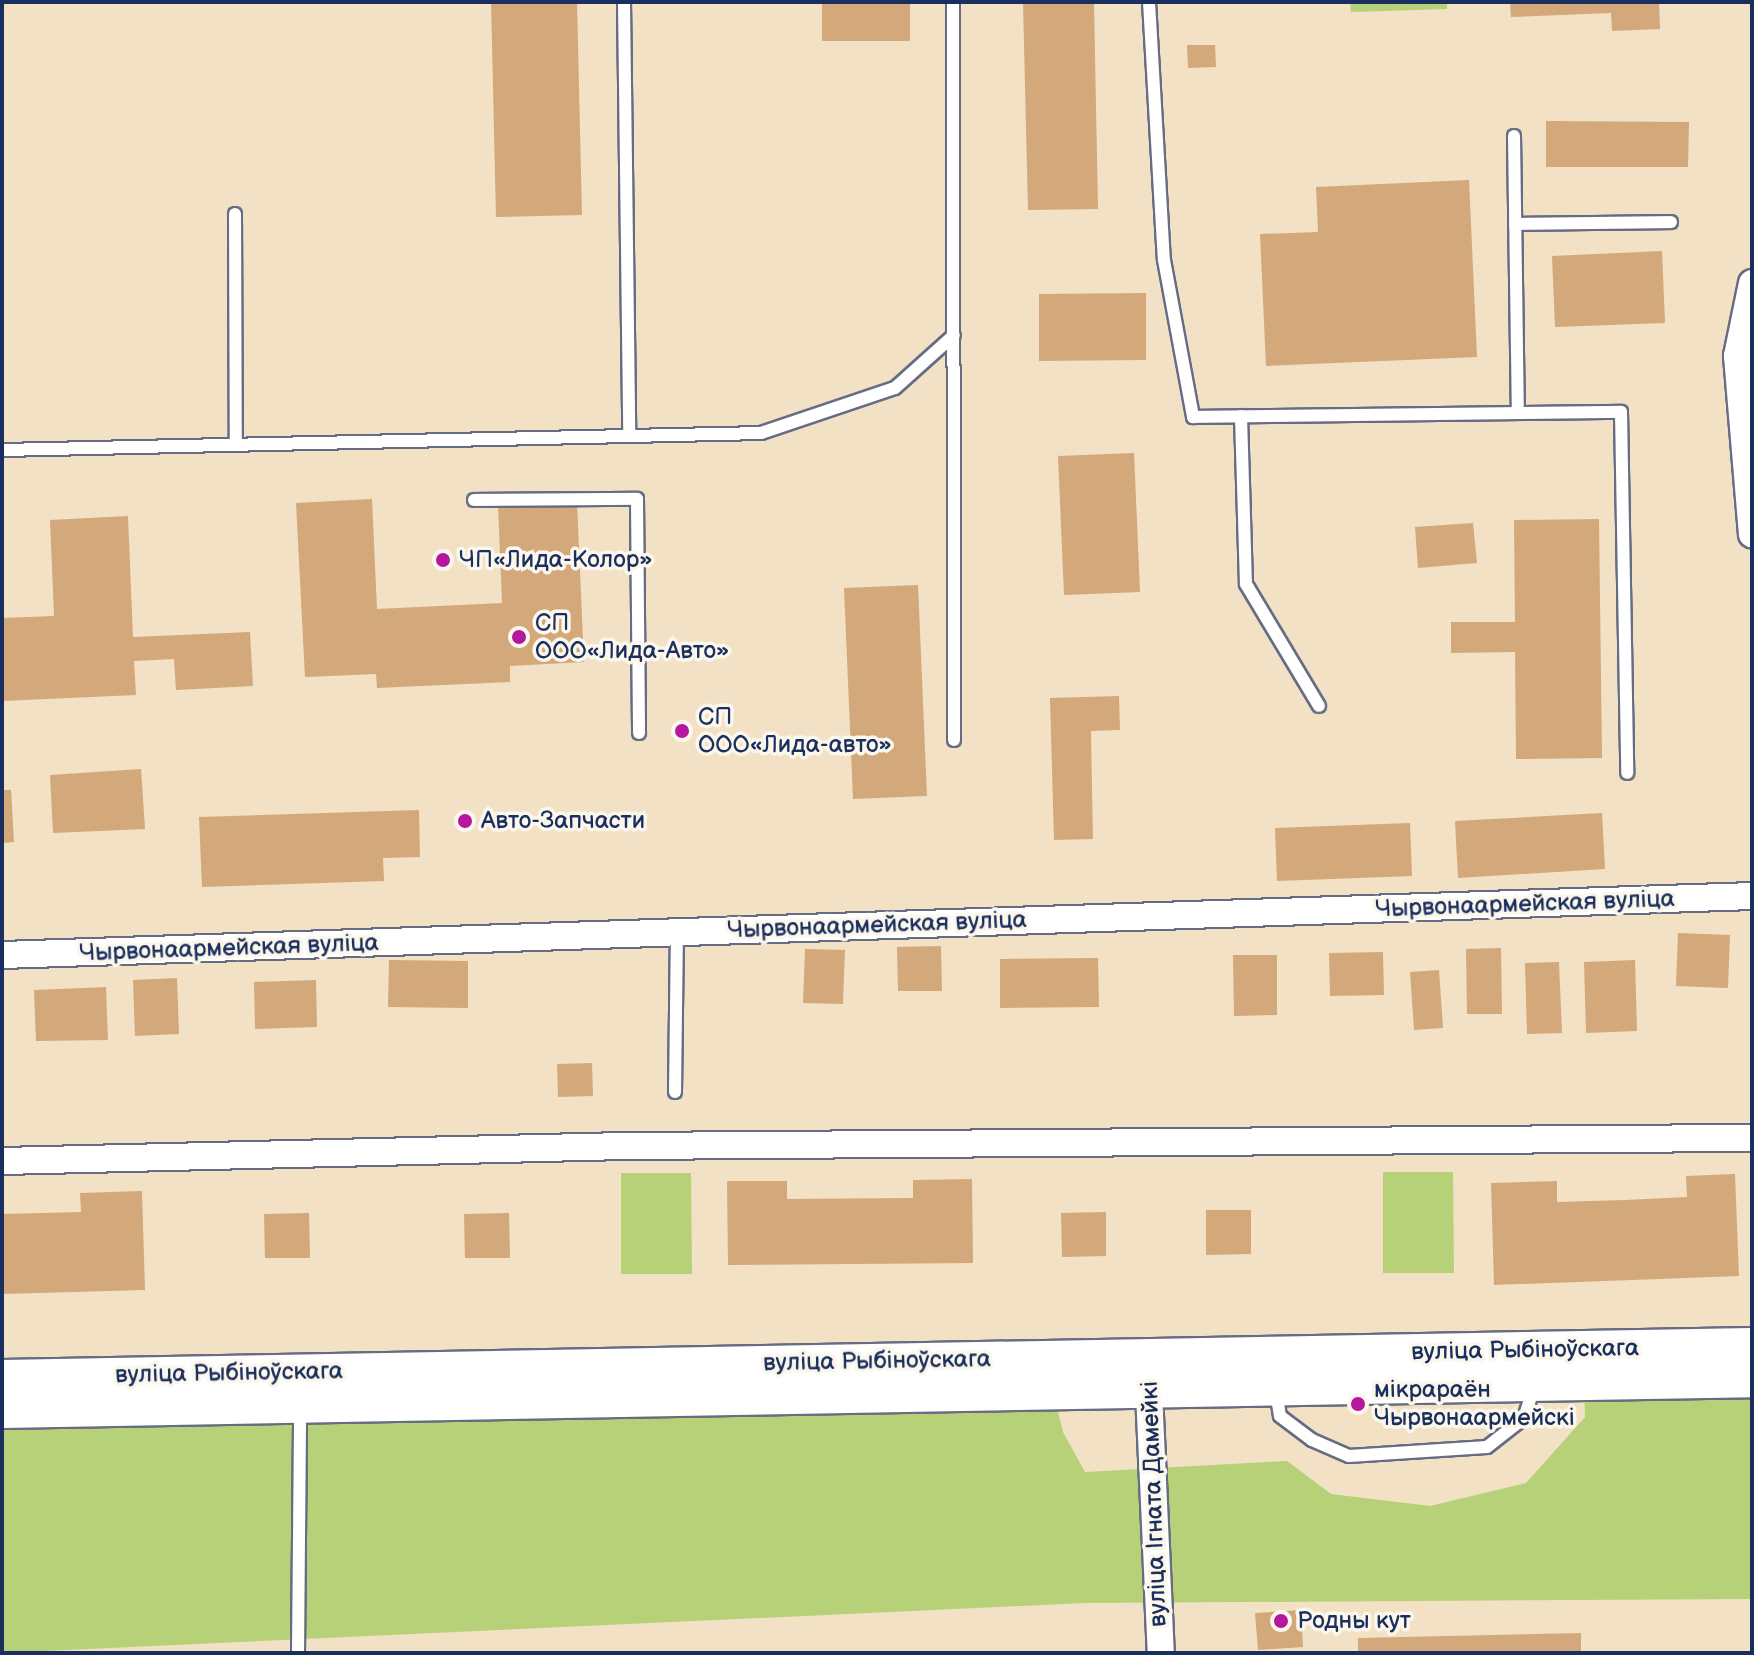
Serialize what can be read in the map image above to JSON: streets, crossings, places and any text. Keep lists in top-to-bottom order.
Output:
{
  "streets": {
    "main road": ["вуліца Рыбіноўскага"],
    "street": ["Чырвонаармейская вуліца", "вуліца Ігната Дамейкі"]
  },
  "crossings": [
    ["вуліца Рыбіноўскага", "вуліца Ігната Дамейкі"]
  ],
  "places": [
    "ЧП«Лида-Колор»",
    "СП ООО«Лида-Авто»",
    "СП ООО«Лида-авто»",
    "Авто-Запчасти",
    "мікрараён Чырвонаармейскі",
    "Родны кут"
  ]
}
